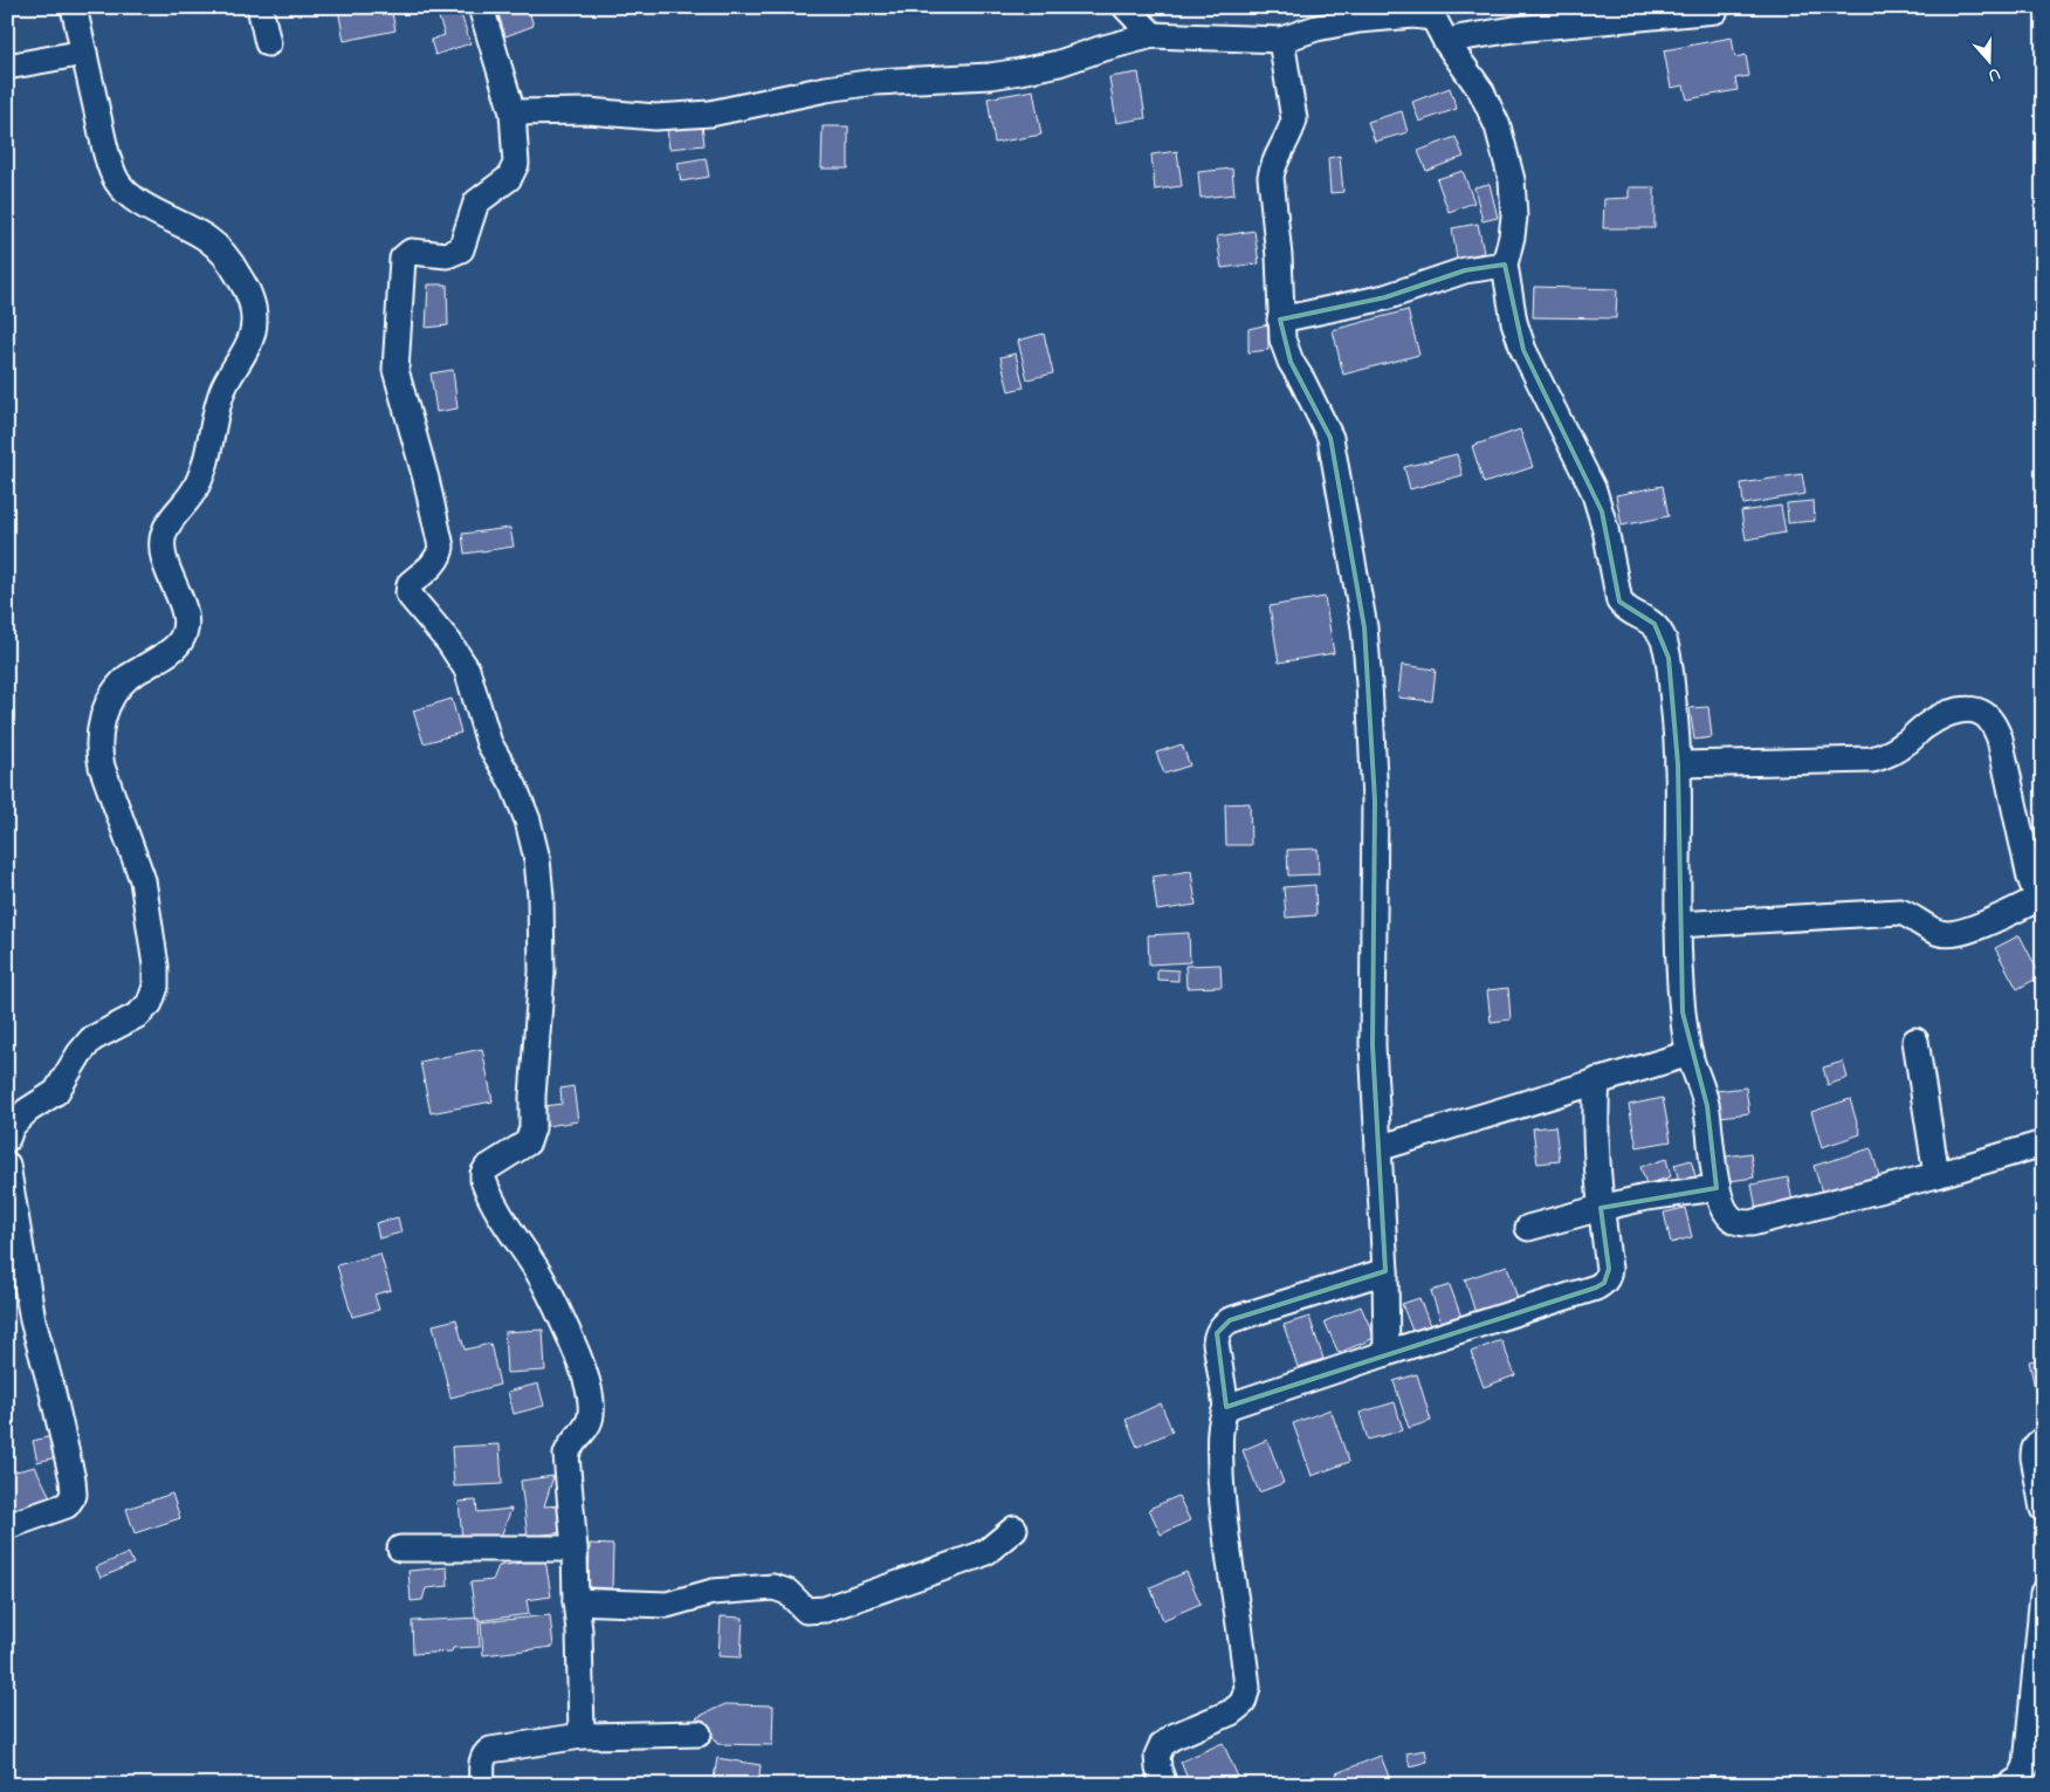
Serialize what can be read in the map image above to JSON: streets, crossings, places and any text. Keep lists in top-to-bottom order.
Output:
{
  "north": "bottom"
}
